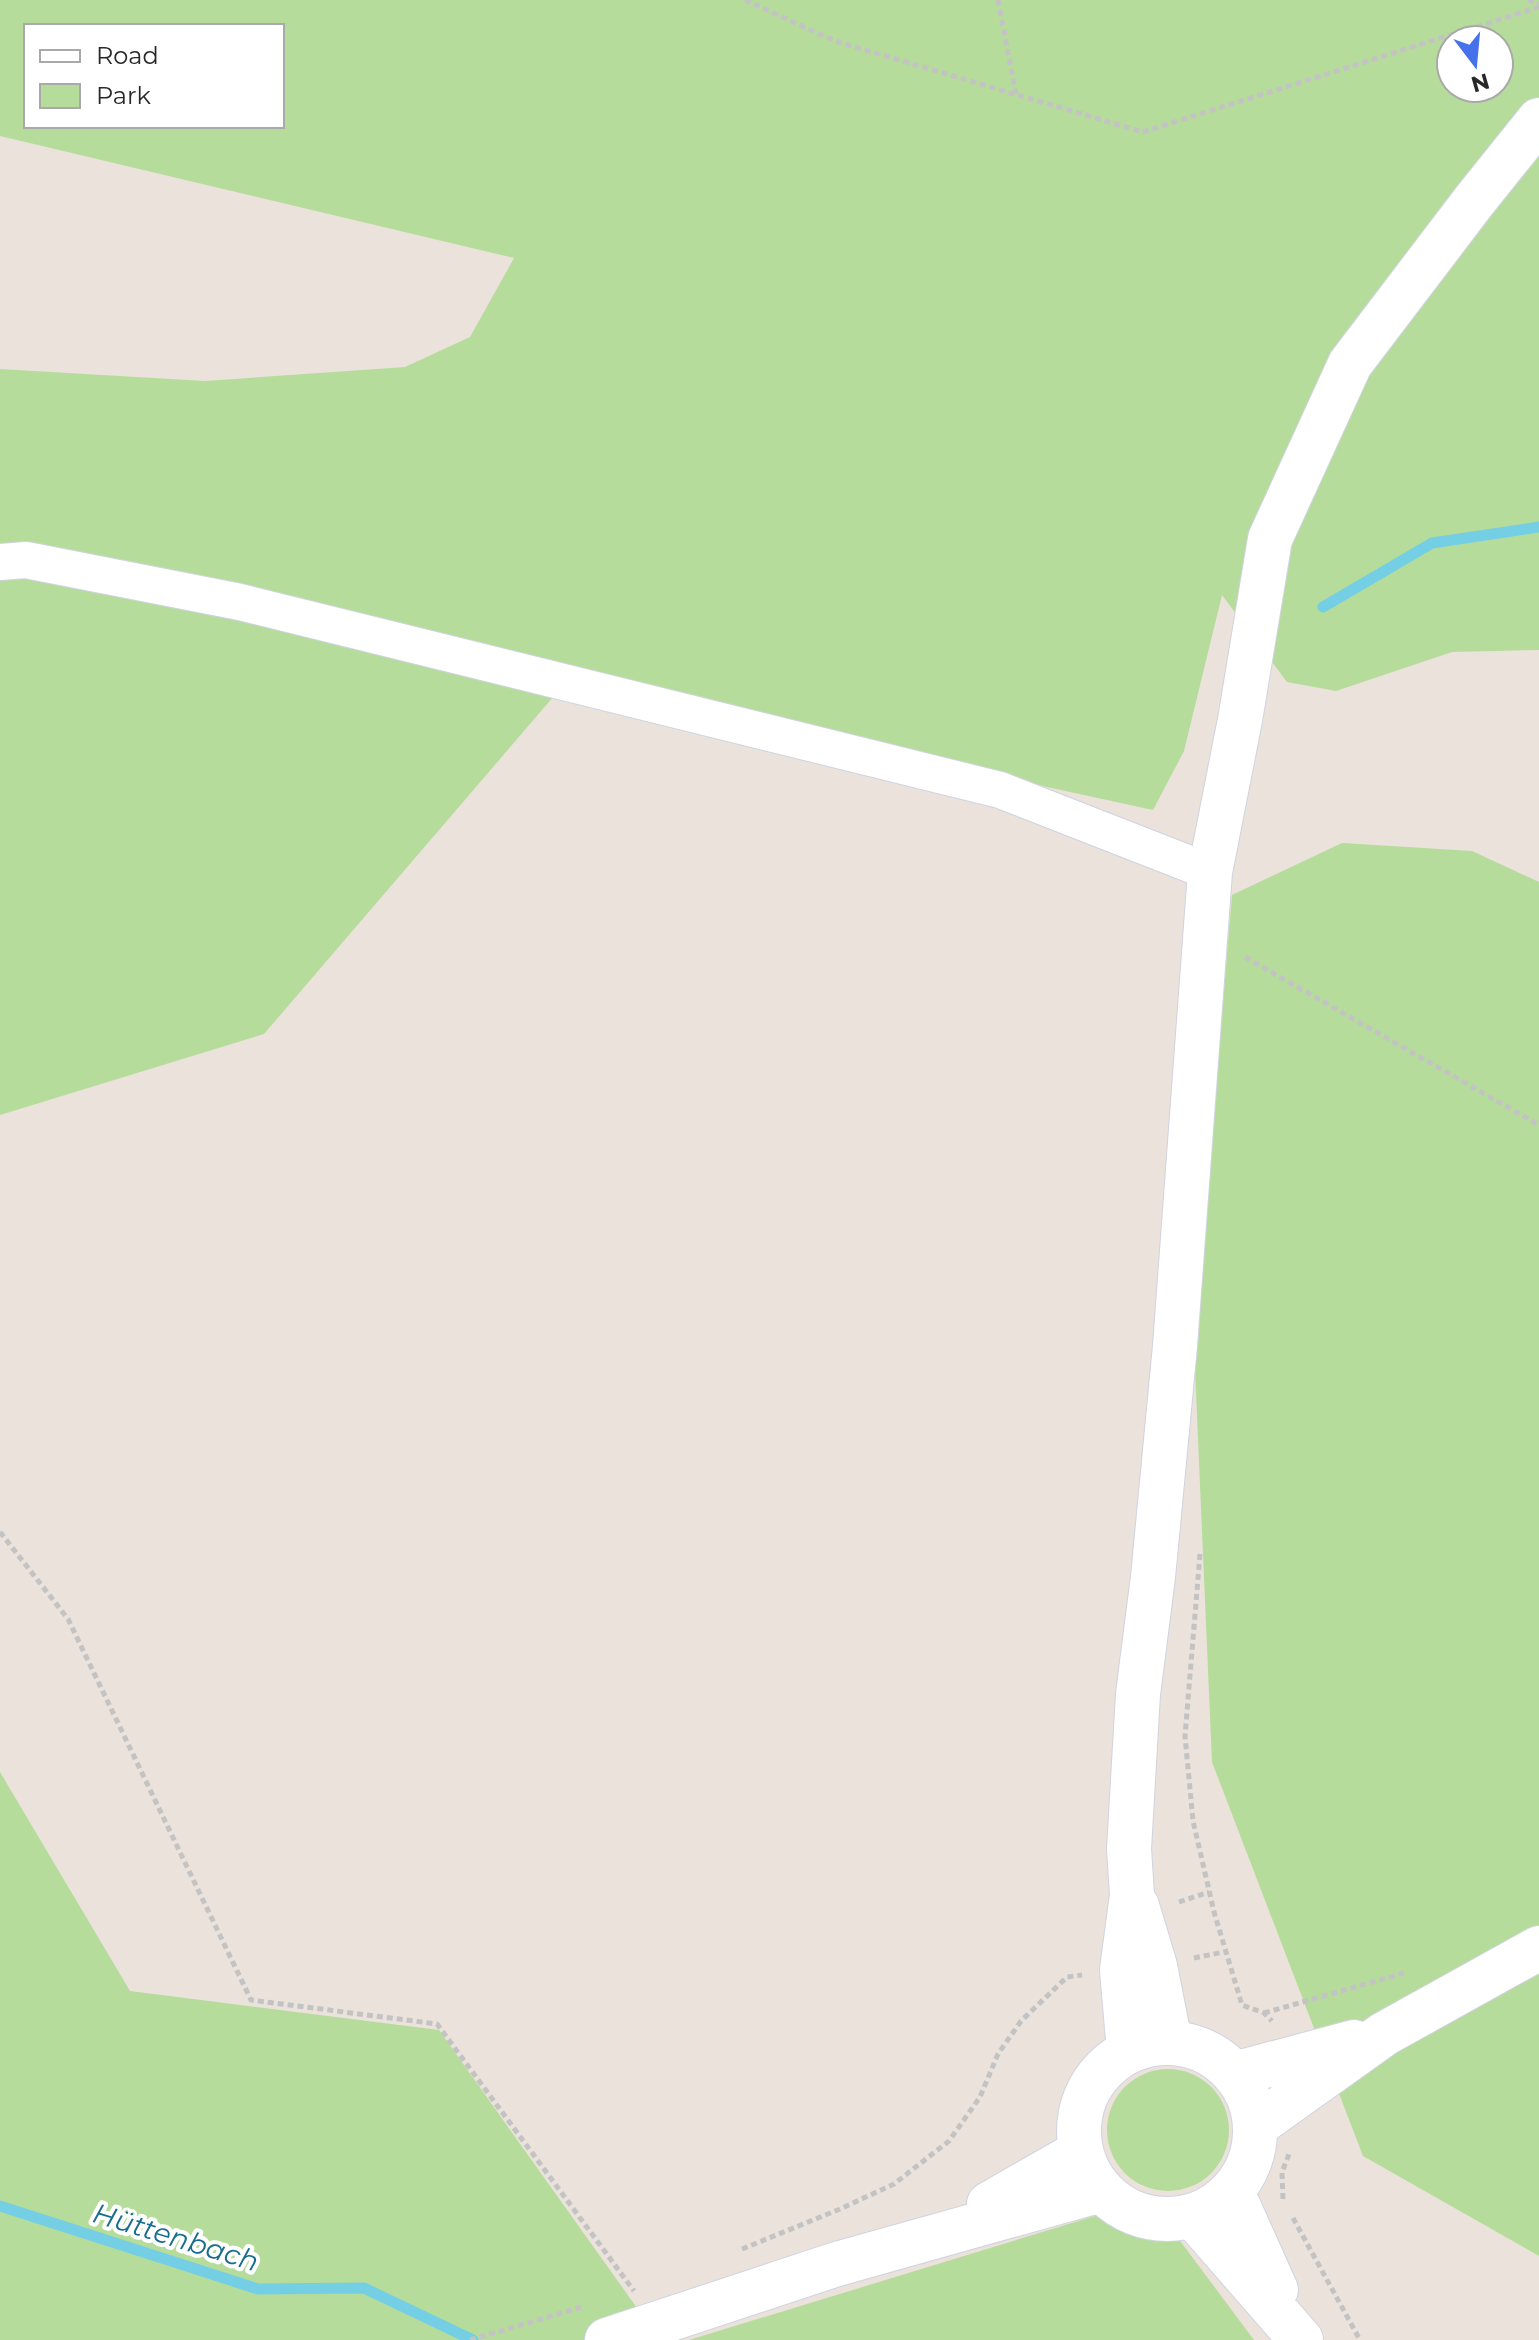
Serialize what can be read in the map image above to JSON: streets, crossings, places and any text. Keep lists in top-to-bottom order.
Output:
{
  "water": ["Hüttenbach"],
  "legend": ["Road", "Park"],
  "north": "bottom"
}
